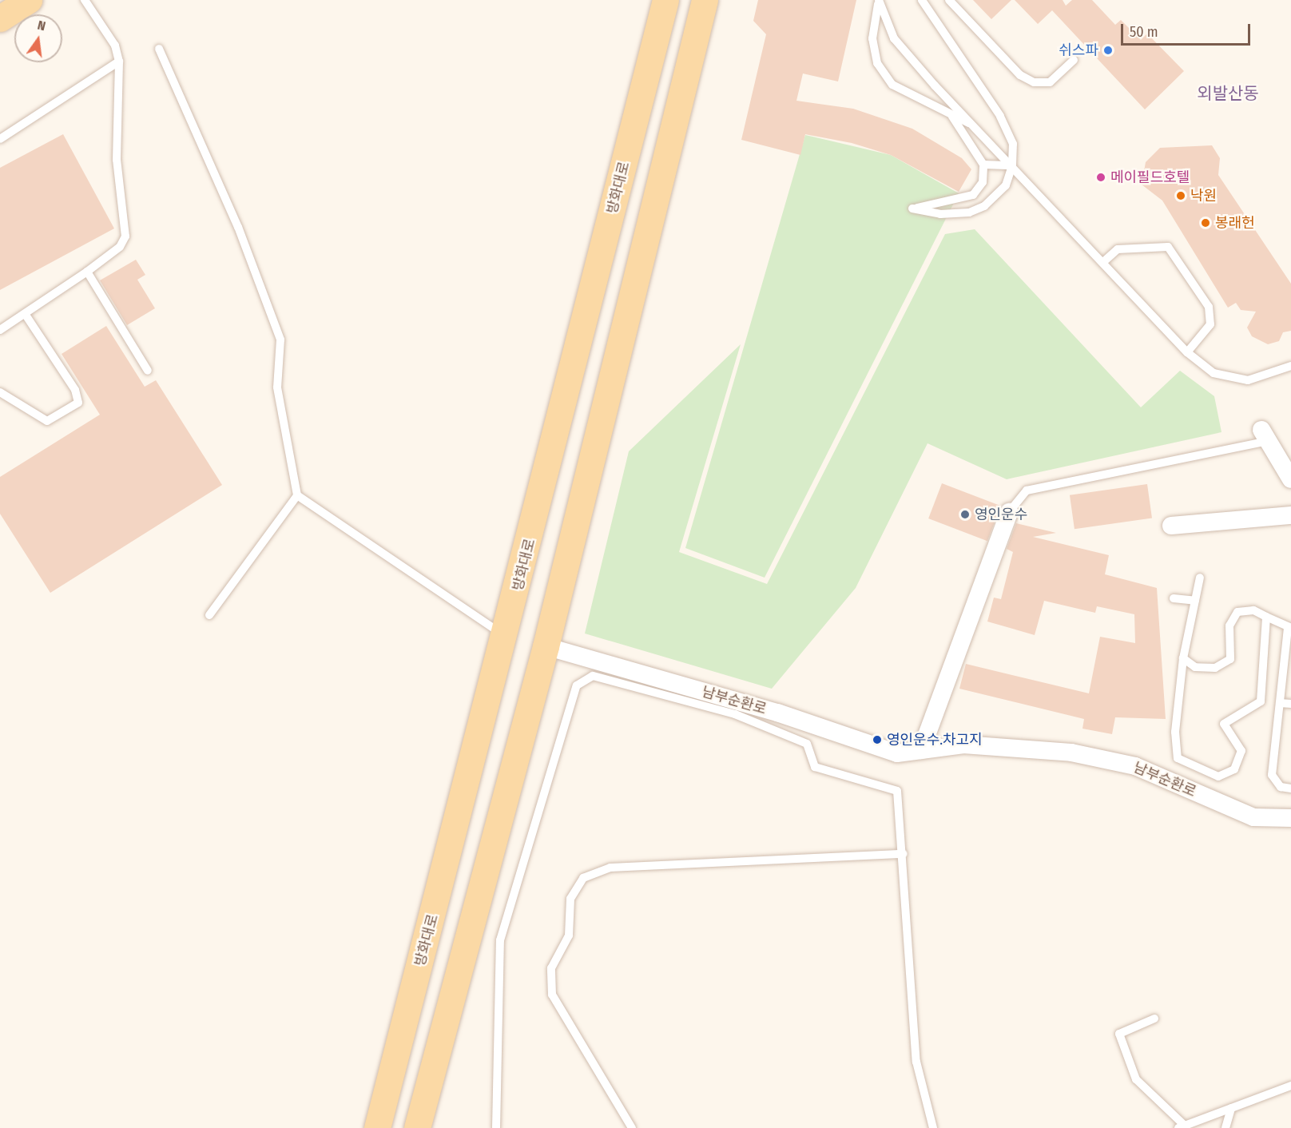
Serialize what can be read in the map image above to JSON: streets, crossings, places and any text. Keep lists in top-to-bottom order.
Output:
{
  "streets": {
    "main road": ["방화대로"],
    "street": ["남부순환로"]
  },
  "districts": ["외발산동"],
  "places": [
    "쉬스파",
    "메이필드호텔",
    "낙원",
    "봉래헌",
    "영인운수",
    "영인운수.차고지"
  ],
  "scale_bar": "50 m",
  "north": "top"
}
